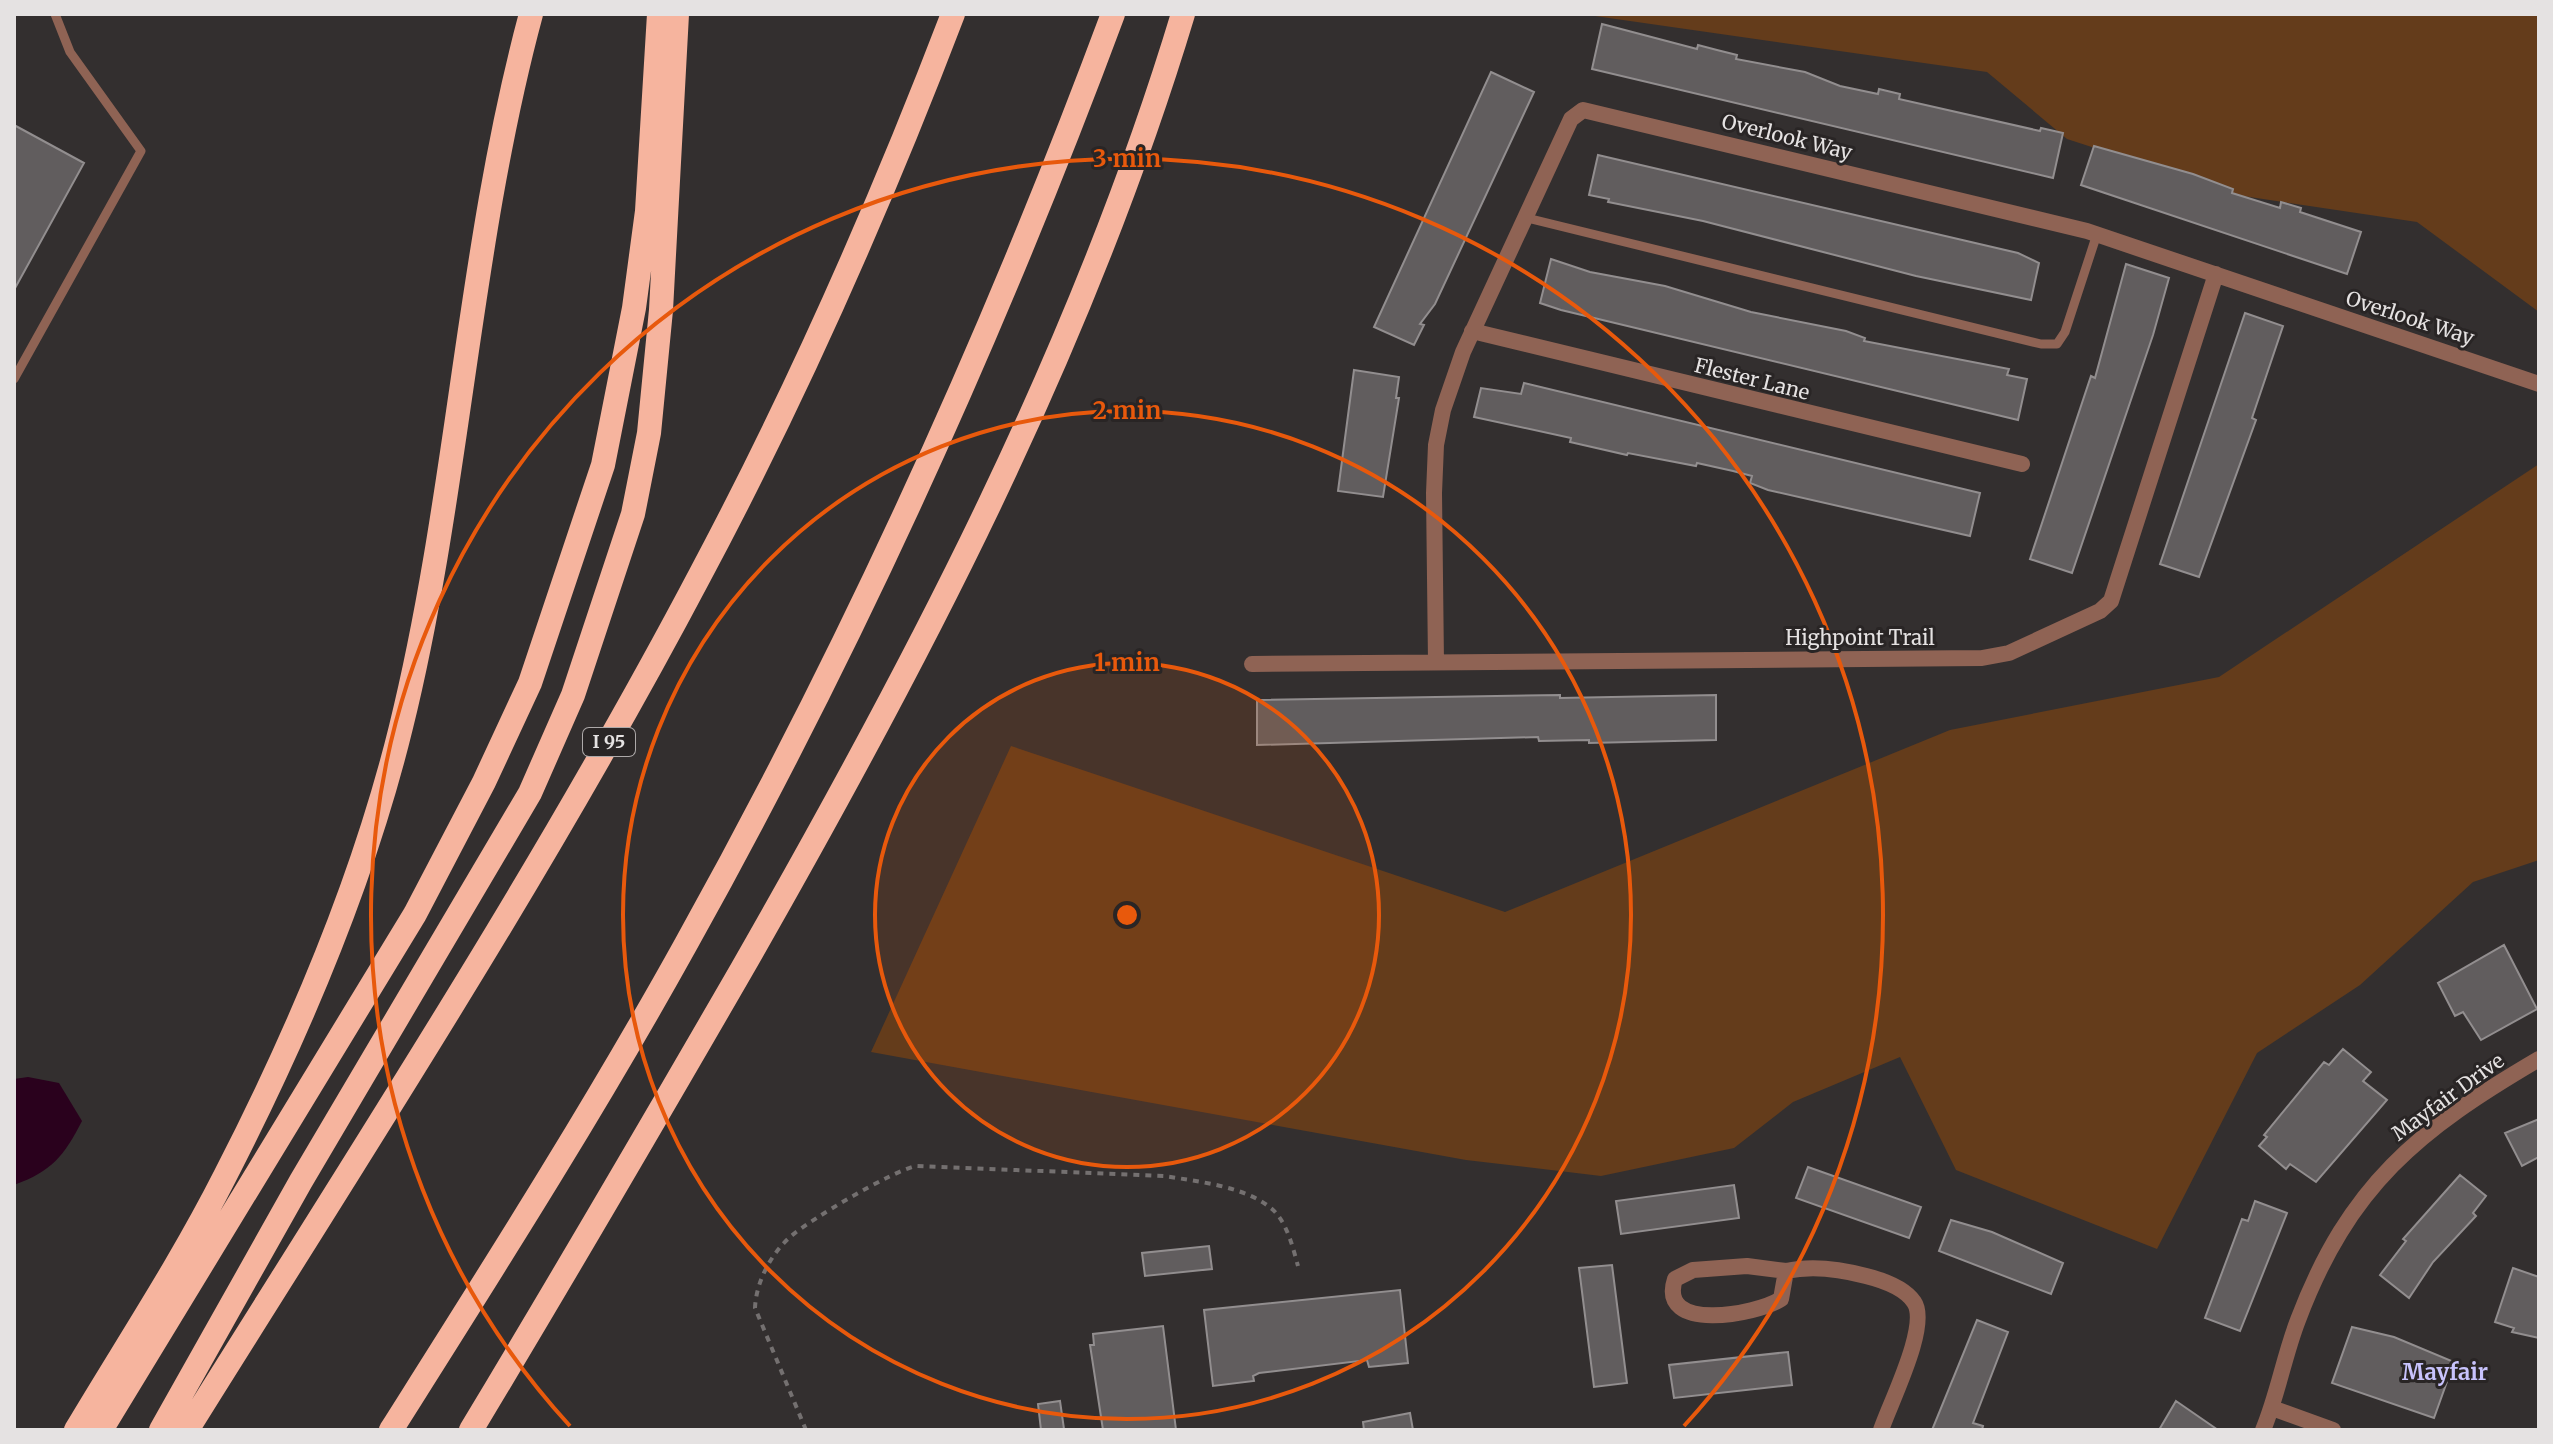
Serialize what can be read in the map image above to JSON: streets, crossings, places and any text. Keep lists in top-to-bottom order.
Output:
{
  "streets": {
    "highway": ["I 95"],
    "street": [
      "Overlook Way",
      "Flester Lane",
      "Highpoint Trail",
      "Mayfair Drive"
    ]
  },
  "crossings": [
    ["Overlook Way", "Flester Lane"],
    ["Overlook Way", "Highpoint Trail"]
  ],
  "districts": ["Mayfair"],
  "rings": ["3 min", "2 min", "1 min"]
}
